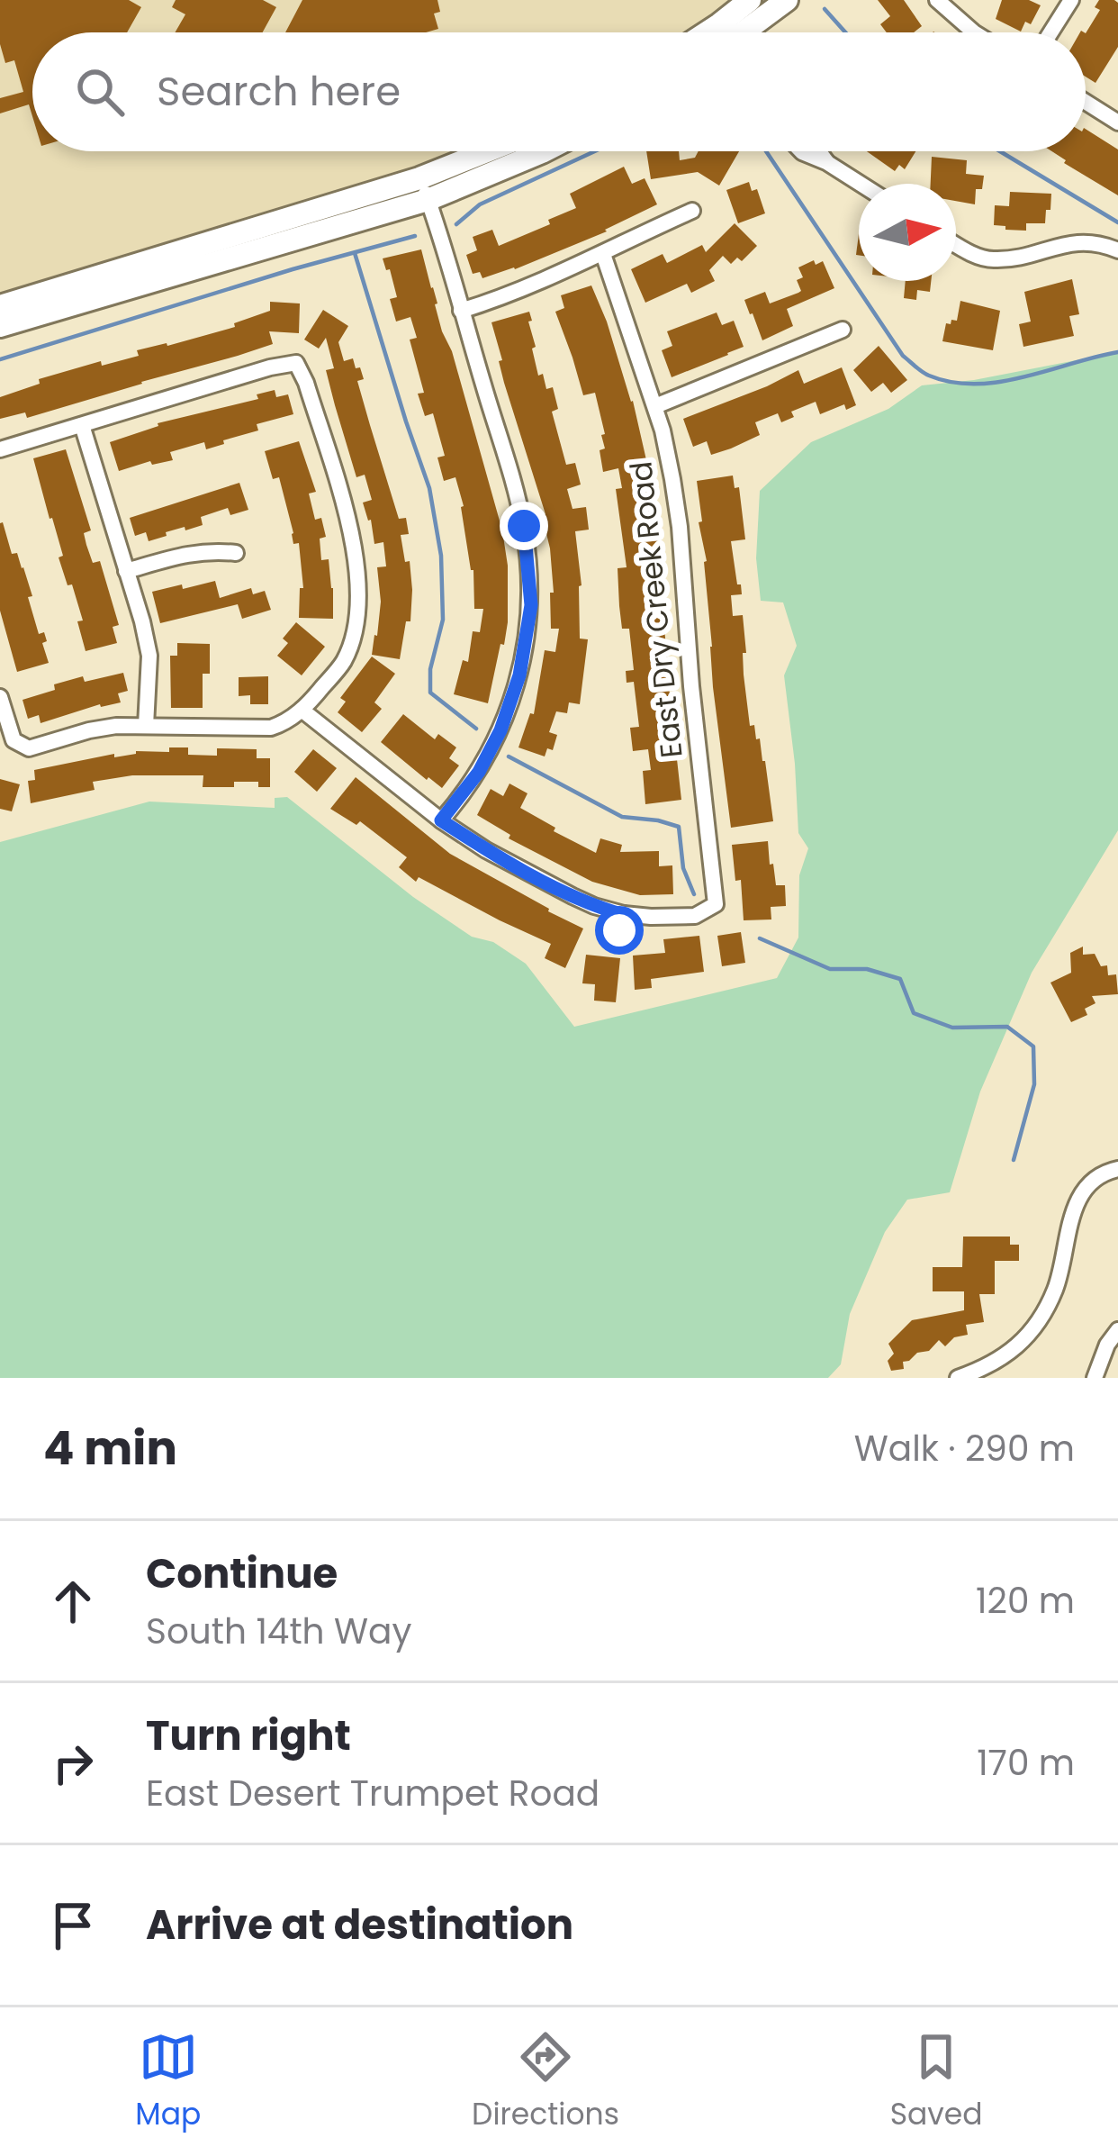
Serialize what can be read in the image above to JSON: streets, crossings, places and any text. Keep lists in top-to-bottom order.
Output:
{
  "streets": {
    "street": ["East Dry Creek Road"]
  },
  "north": "right",
  "page": {
    "search": "Search here",
    "heading": ["4 min", "Walk · 290 m"],
    "list": [
      ["Continue", "South 14th Way", "120 m"],
      ["Turn right", "East Desert Trumpet Road", "170 m"],
      "Arrive at destination"
    ],
    "nav": ["Map", "Directions", "Saved"]
  }
}
